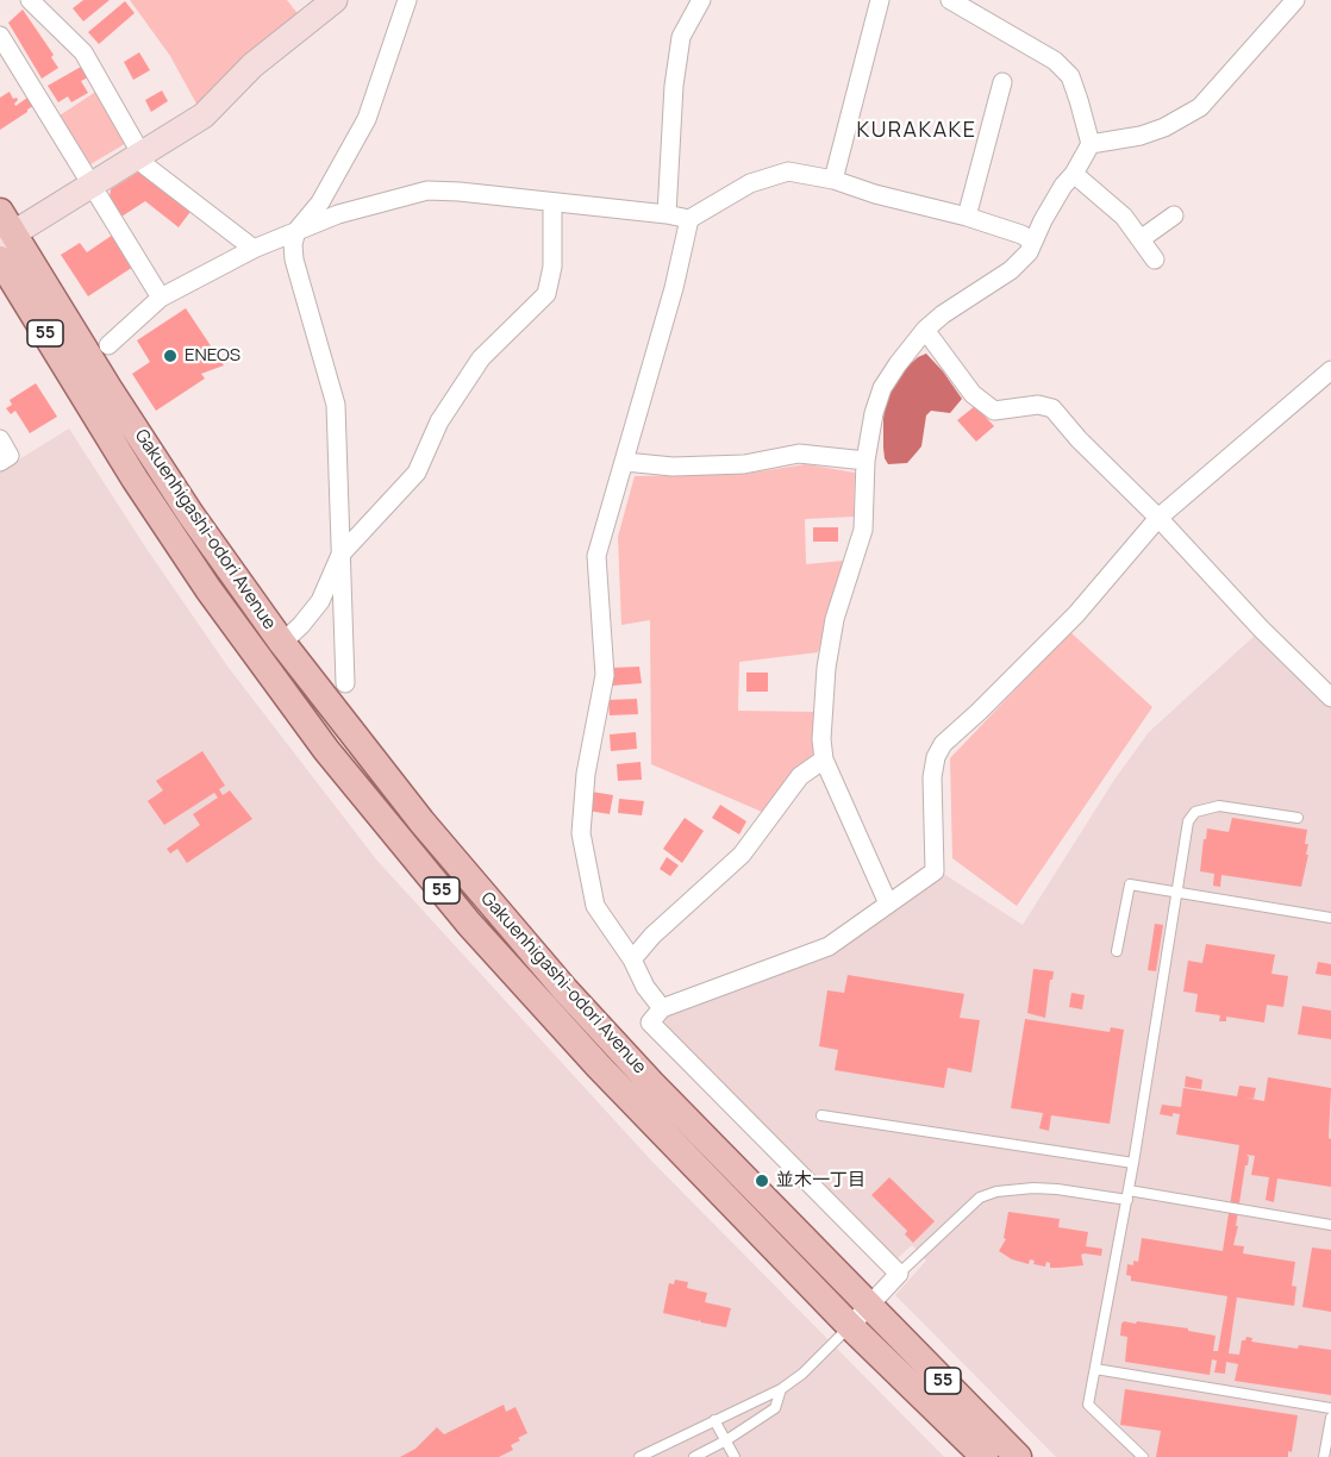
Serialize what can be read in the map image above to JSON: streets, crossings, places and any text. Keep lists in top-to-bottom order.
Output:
{
  "streets": {
    "main road": ["55", "Gakuenhigashi-odori Avenue"]
  },
  "districts": ["KURAKAKE"],
  "places": ["ENEOS", "並木一丁目"]
}
